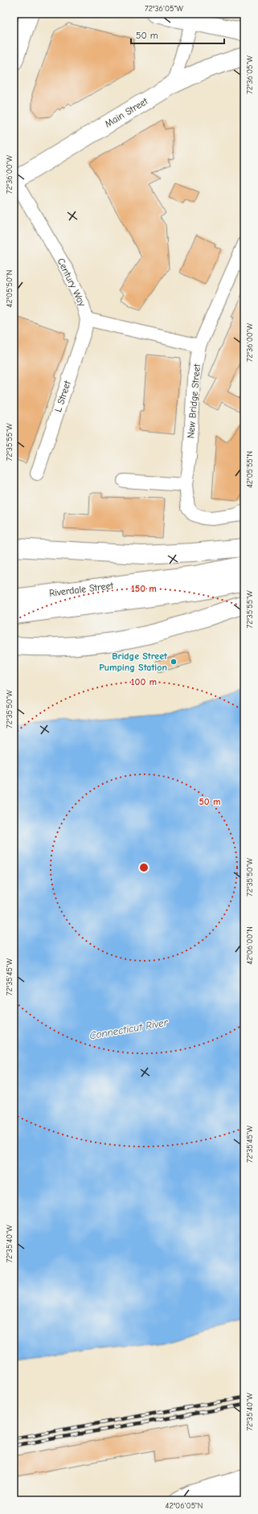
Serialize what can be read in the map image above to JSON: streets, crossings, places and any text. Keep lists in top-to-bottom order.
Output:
{
  "streets": {
    "main road": ["Main Street", "Riverdale Street"],
    "street": ["Century Way", "L Street", "New Bridge Street"]
  },
  "crossings": [
    ["Main Street", "Century Way"],
    ["Century Way", "L Street"],
    ["Century Way", "New Bridge Street"]
  ],
  "water": ["Connecticut River"],
  "places": ["Bridge Street Pumping Station"],
  "scale_bar": "50 m",
  "coordinates": [
    "72°36'05\"W",
    "72°36'00\"W",
    "42°05'50\"N",
    "72°35'55\"W",
    "42°05'55\"N",
    "72°35'50\"W",
    "42°06'00\"N",
    "72°35'45\"W",
    "72°35'40\"W",
    "42°06'05\"N"
  ],
  "rings": ["150 m", "100 m", "50 m"]
}
